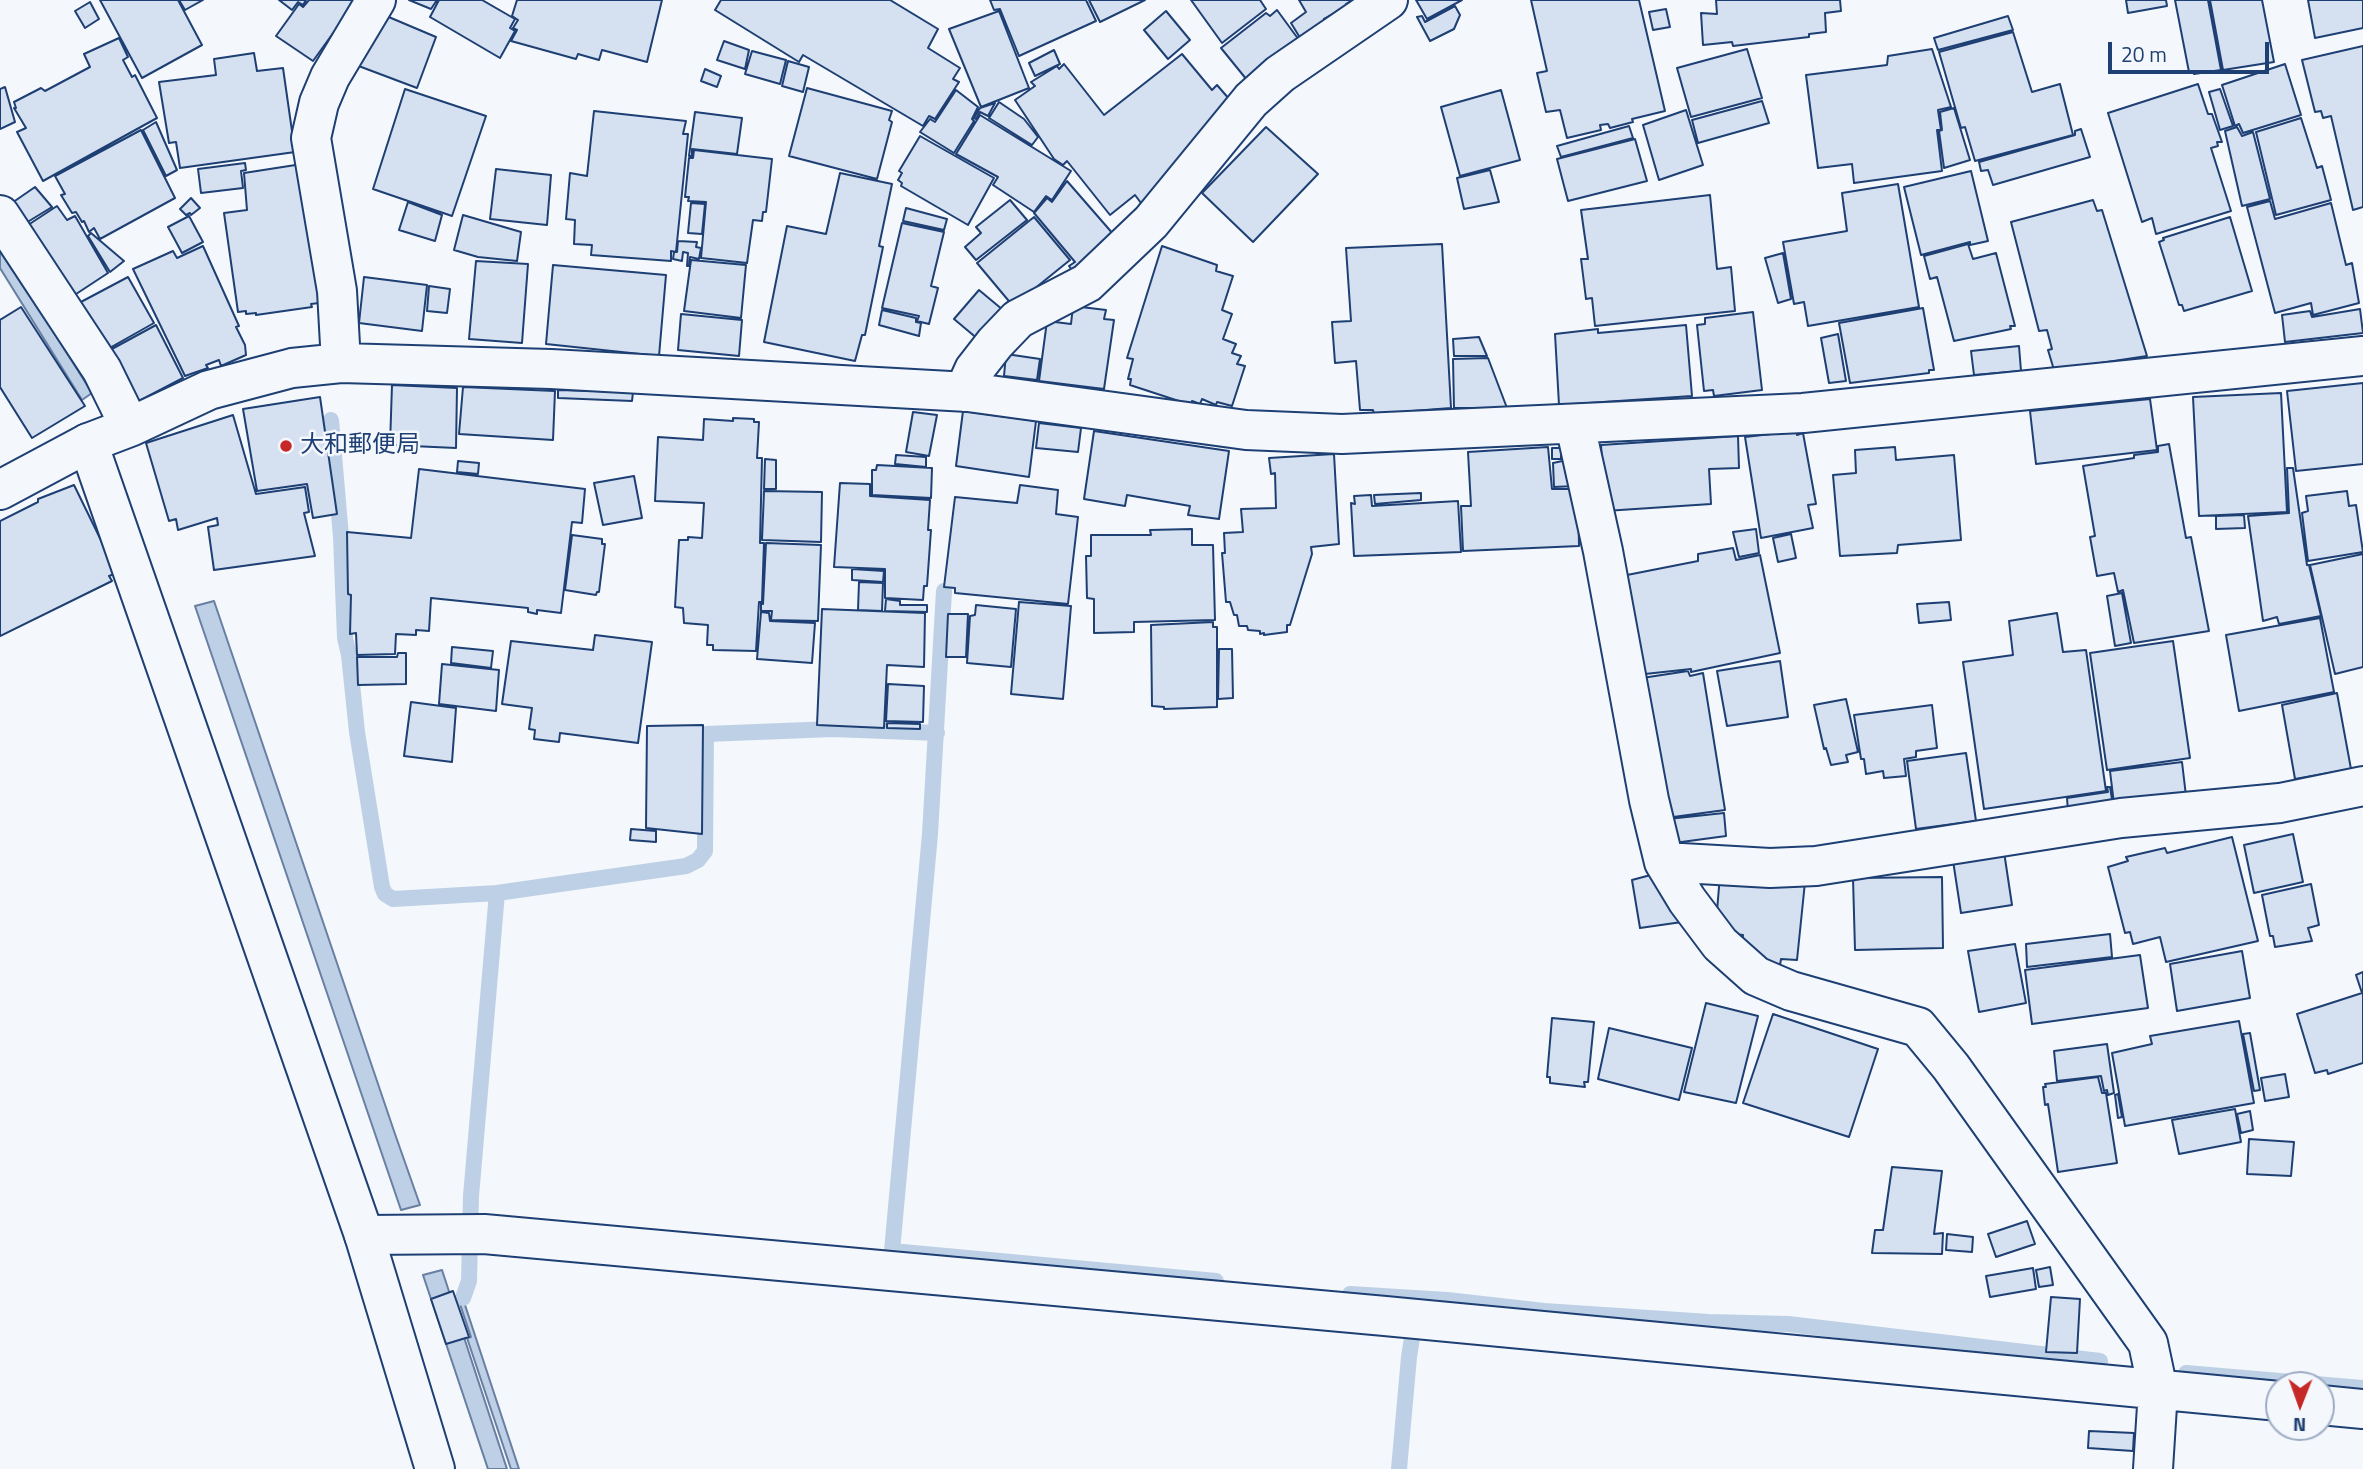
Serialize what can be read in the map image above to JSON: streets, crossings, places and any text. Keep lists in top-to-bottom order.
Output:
{
  "places": ["大和郵便局"],
  "scale_bar": "20 m",
  "north": "bottom"
}
